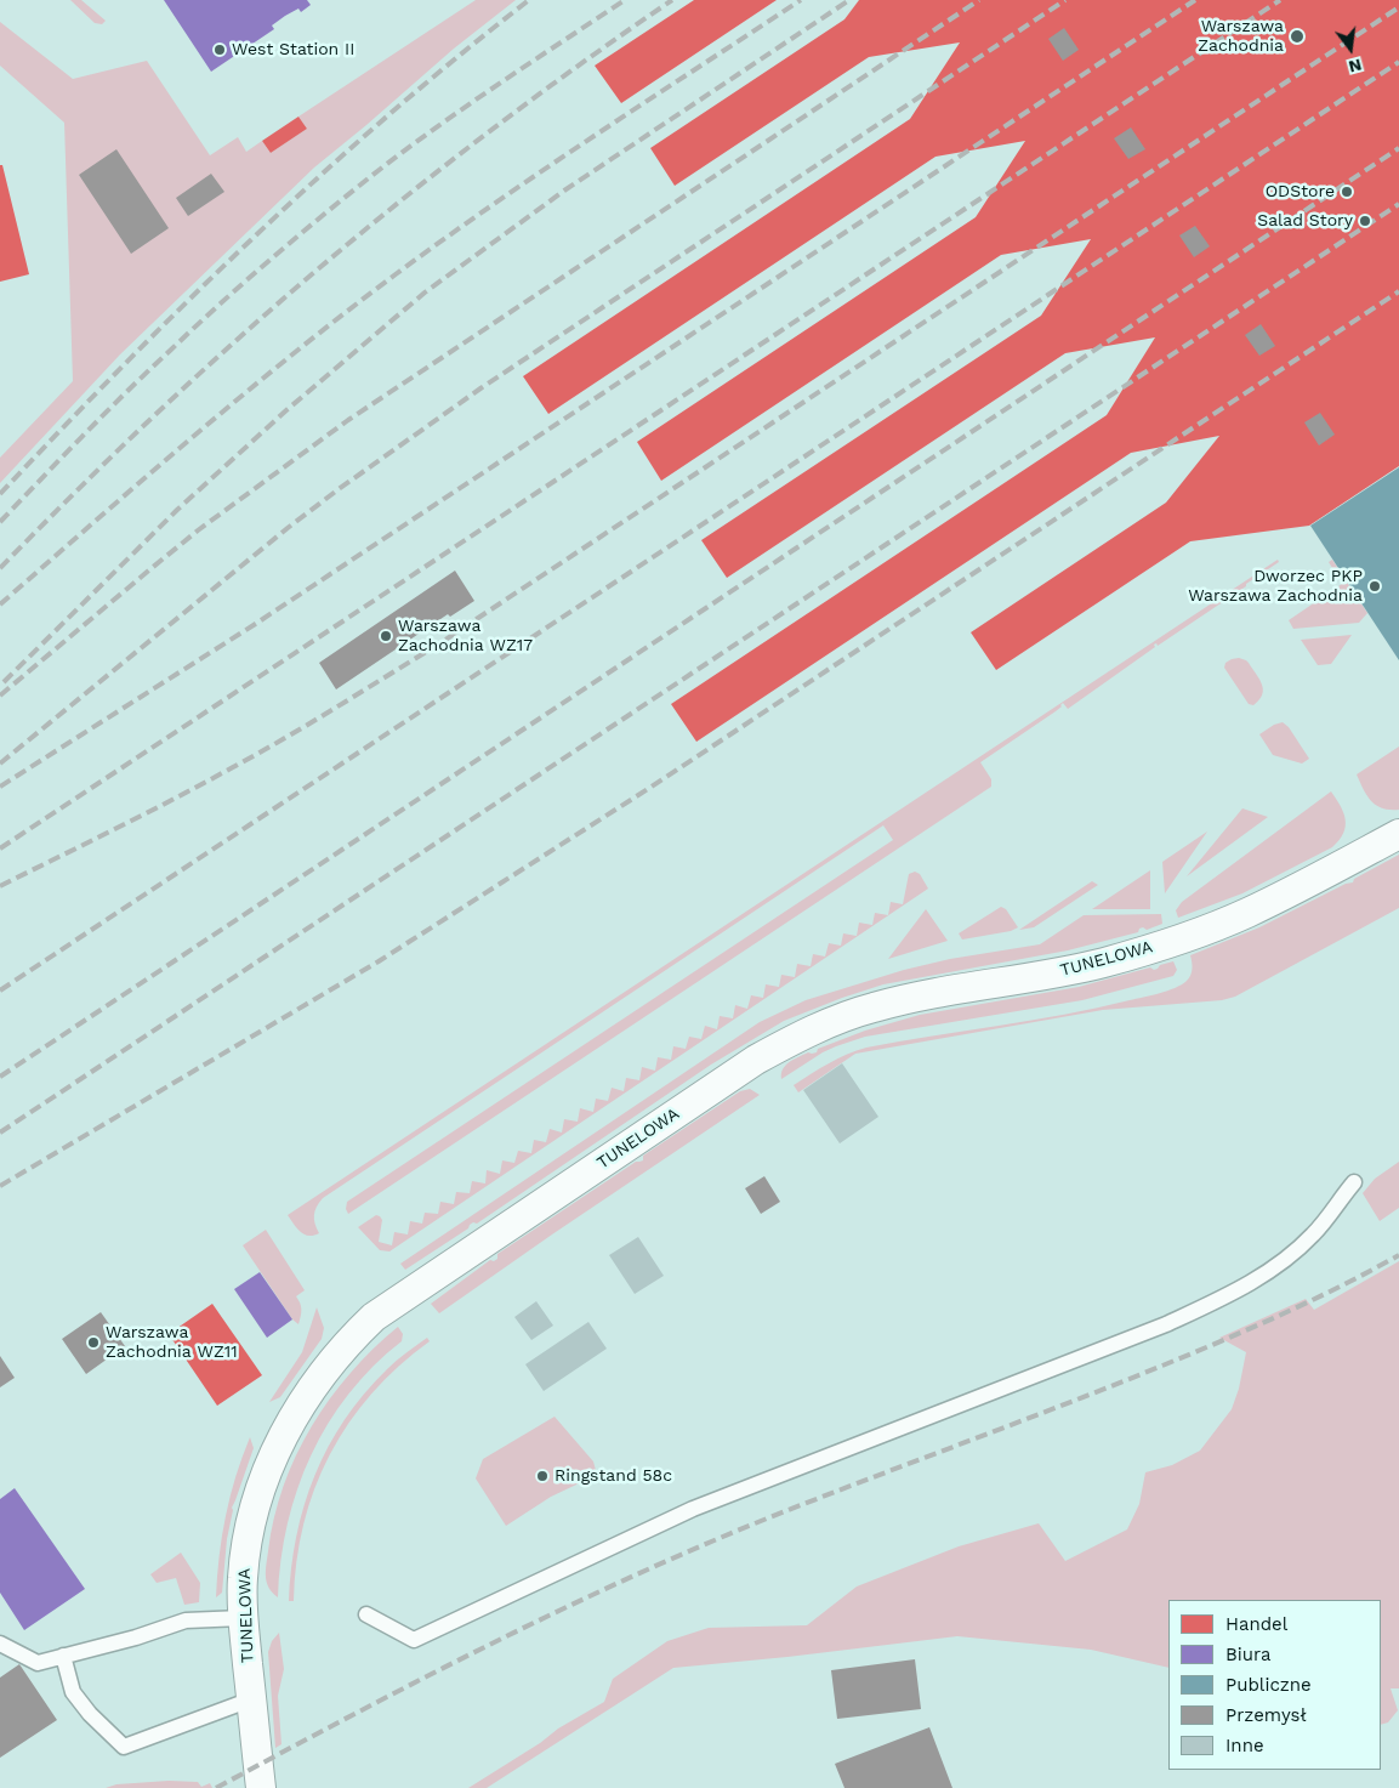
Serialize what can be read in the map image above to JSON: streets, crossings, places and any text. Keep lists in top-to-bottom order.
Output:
{
  "streets": {
    "street": ["TUNELOWA"]
  },
  "places": [
    "Warszawa Zachodnia",
    "West Station II",
    "ODStore",
    "Salad Story",
    "Dworzec PKP Warszawa Zachodnia",
    "Warszawa Zachodnia WZ17",
    "Warszawa Zachodnia WZ11",
    "Ringstand 58c"
  ],
  "legend": [
    "Handel",
    "Biura",
    "Publiczne",
    "Przemysł",
    "Inne"
  ],
  "north": "bottom"
}
